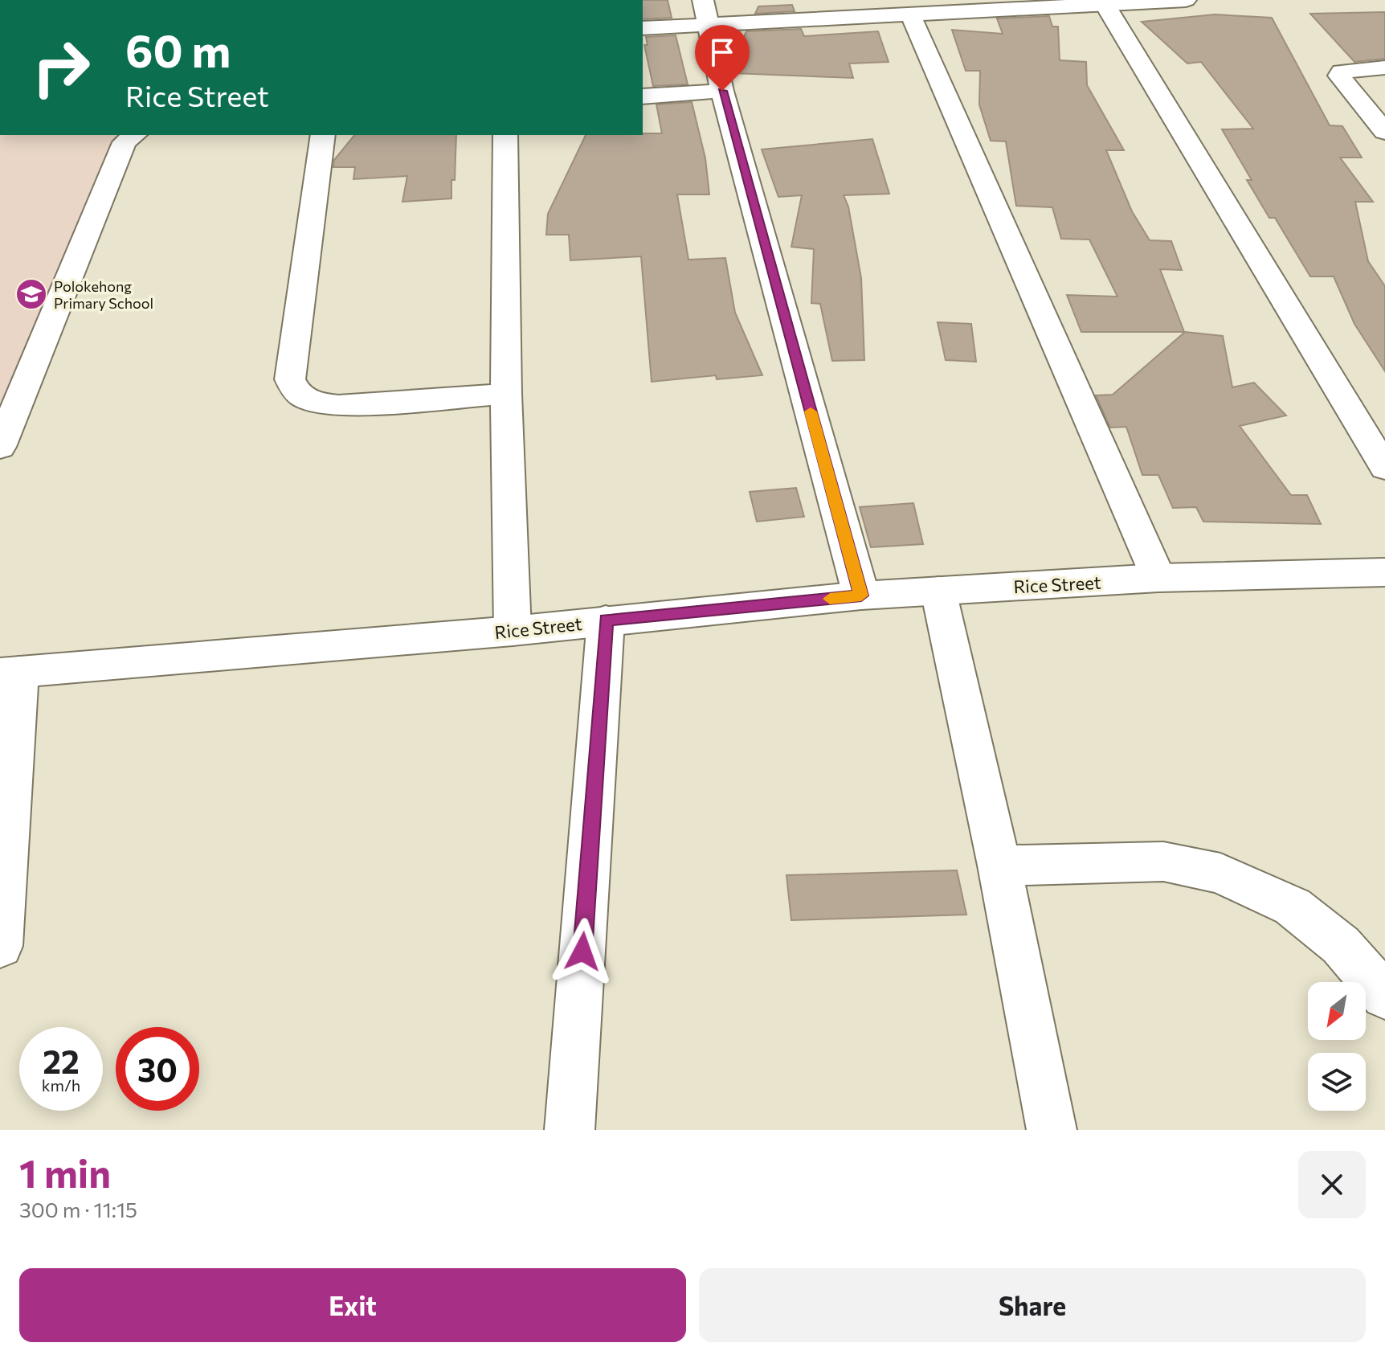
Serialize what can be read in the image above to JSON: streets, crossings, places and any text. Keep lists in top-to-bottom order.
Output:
{
  "streets": {
    "street": ["Rice Street"]
  },
  "places": {
    "school or university": ["Polokehong Primary School"]
  },
  "north": "bottom left",
  "page": {
    "turn": ["60 m", "Rice Street"],
    "speed": "22 km/h",
    "limit": "30",
    "heading": ["1 min", "300 m · 11:15"],
    "buttons": ["Exit", "Share"]
  }
}
